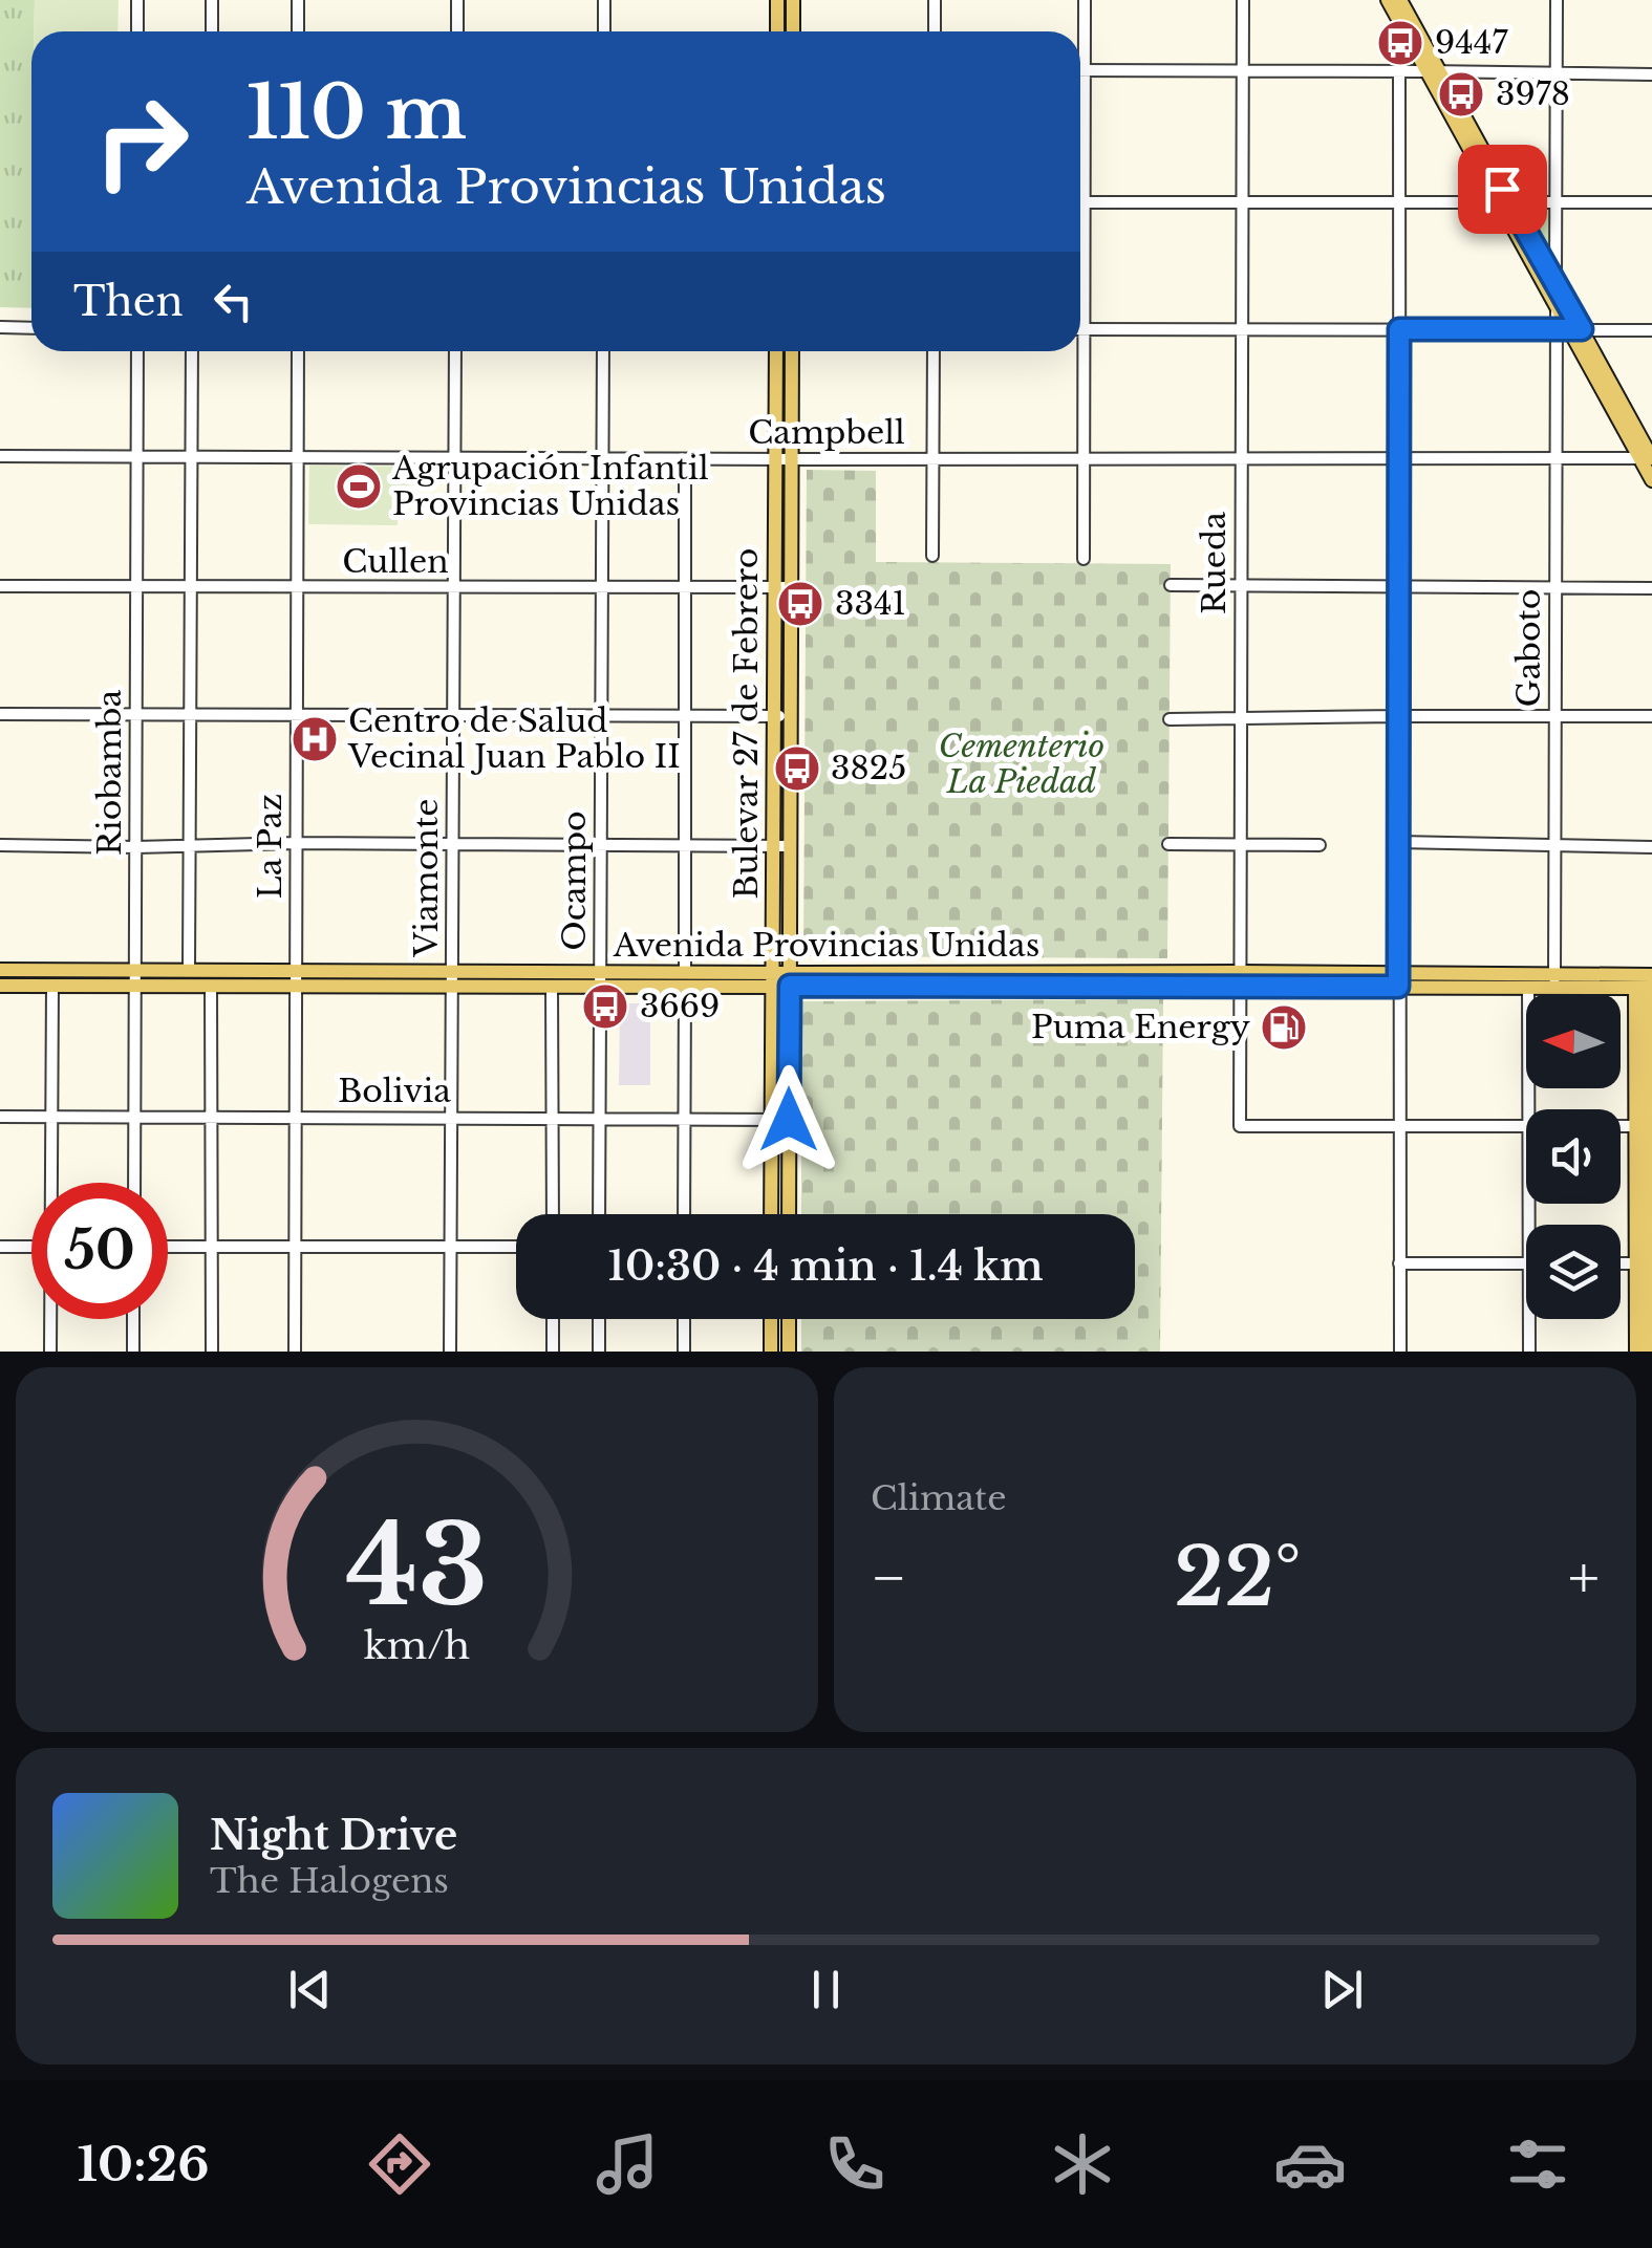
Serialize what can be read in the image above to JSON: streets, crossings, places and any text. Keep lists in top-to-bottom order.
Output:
{
  "streets": {
    "main road": ["Bulevar 27 de Febrero", "Avenida Provincias Unidas"],
    "street": [
      "Campbell",
      "Cullen",
      "Rueda",
      "Gaboto",
      "Riobamba",
      "La Paz",
      "Viamonte",
      "Ocampo",
      "Bolivia"
    ]
  },
  "crossings": [
    ["Campbell", "Rueda"],
    ["Campbell", "Gaboto"],
    ["Campbell", "Bulevar 27 de Febrero"],
    ["Campbell", "Riobamba"],
    ["Campbell", "La Paz"],
    ["Campbell", "Viamonte"],
    ["Campbell", "Ocampo"],
    ["Cullen", "Bulevar 27 de Febrero"],
    ["Cullen", "Riobamba"],
    ["Cullen", "La Paz"],
    ["Cullen", "Viamonte"],
    ["Cullen", "Ocampo"],
    ["Rueda", "Avenida Provincias Unidas"],
    ["Gaboto", "Avenida Provincias Unidas"],
    ["Bulevar 27 de Febrero", "Avenida Provincias Unidas"],
    ["Bulevar 27 de Febrero", "Bolivia"],
    ["Riobamba", "Avenida Provincias Unidas"],
    ["Riobamba", "Bolivia"],
    ["La Paz", "Avenida Provincias Unidas"],
    ["La Paz", "Bolivia"],
    ["Viamonte", "Avenida Provincias Unidas"],
    ["Viamonte", "Bolivia"],
    ["Ocampo", "Avenida Provincias Unidas"],
    ["Ocampo", "Bolivia"]
  ],
  "parks": ["Cementerio La Piedad"],
  "places": {
    "bus stop": [
      "9447",
      "3978",
      "3341",
      "3825",
      "3669"
    ],
    "sports": ["Agrupación Infantil Provincias Unidas"],
    "hospital": ["Centro de Salud Vecinal Juan Pablo II"],
    "fuel station": ["Puma Energy"]
  },
  "north": "left",
  "page": {
    "turn": ["110 m", "Avenida Provincias Unidas"],
    "then": "Then",
    "limit": "50",
    "trip": "10:30 · 4 min · 1.4 km",
    "tile": "Climate",
    "heat": ["−", "22°", "+"],
    "song": ["Night Drive", "The Halogens"],
    "tabs": "10:26",
    "gauge": ["43", "km/h"]
  }
}
